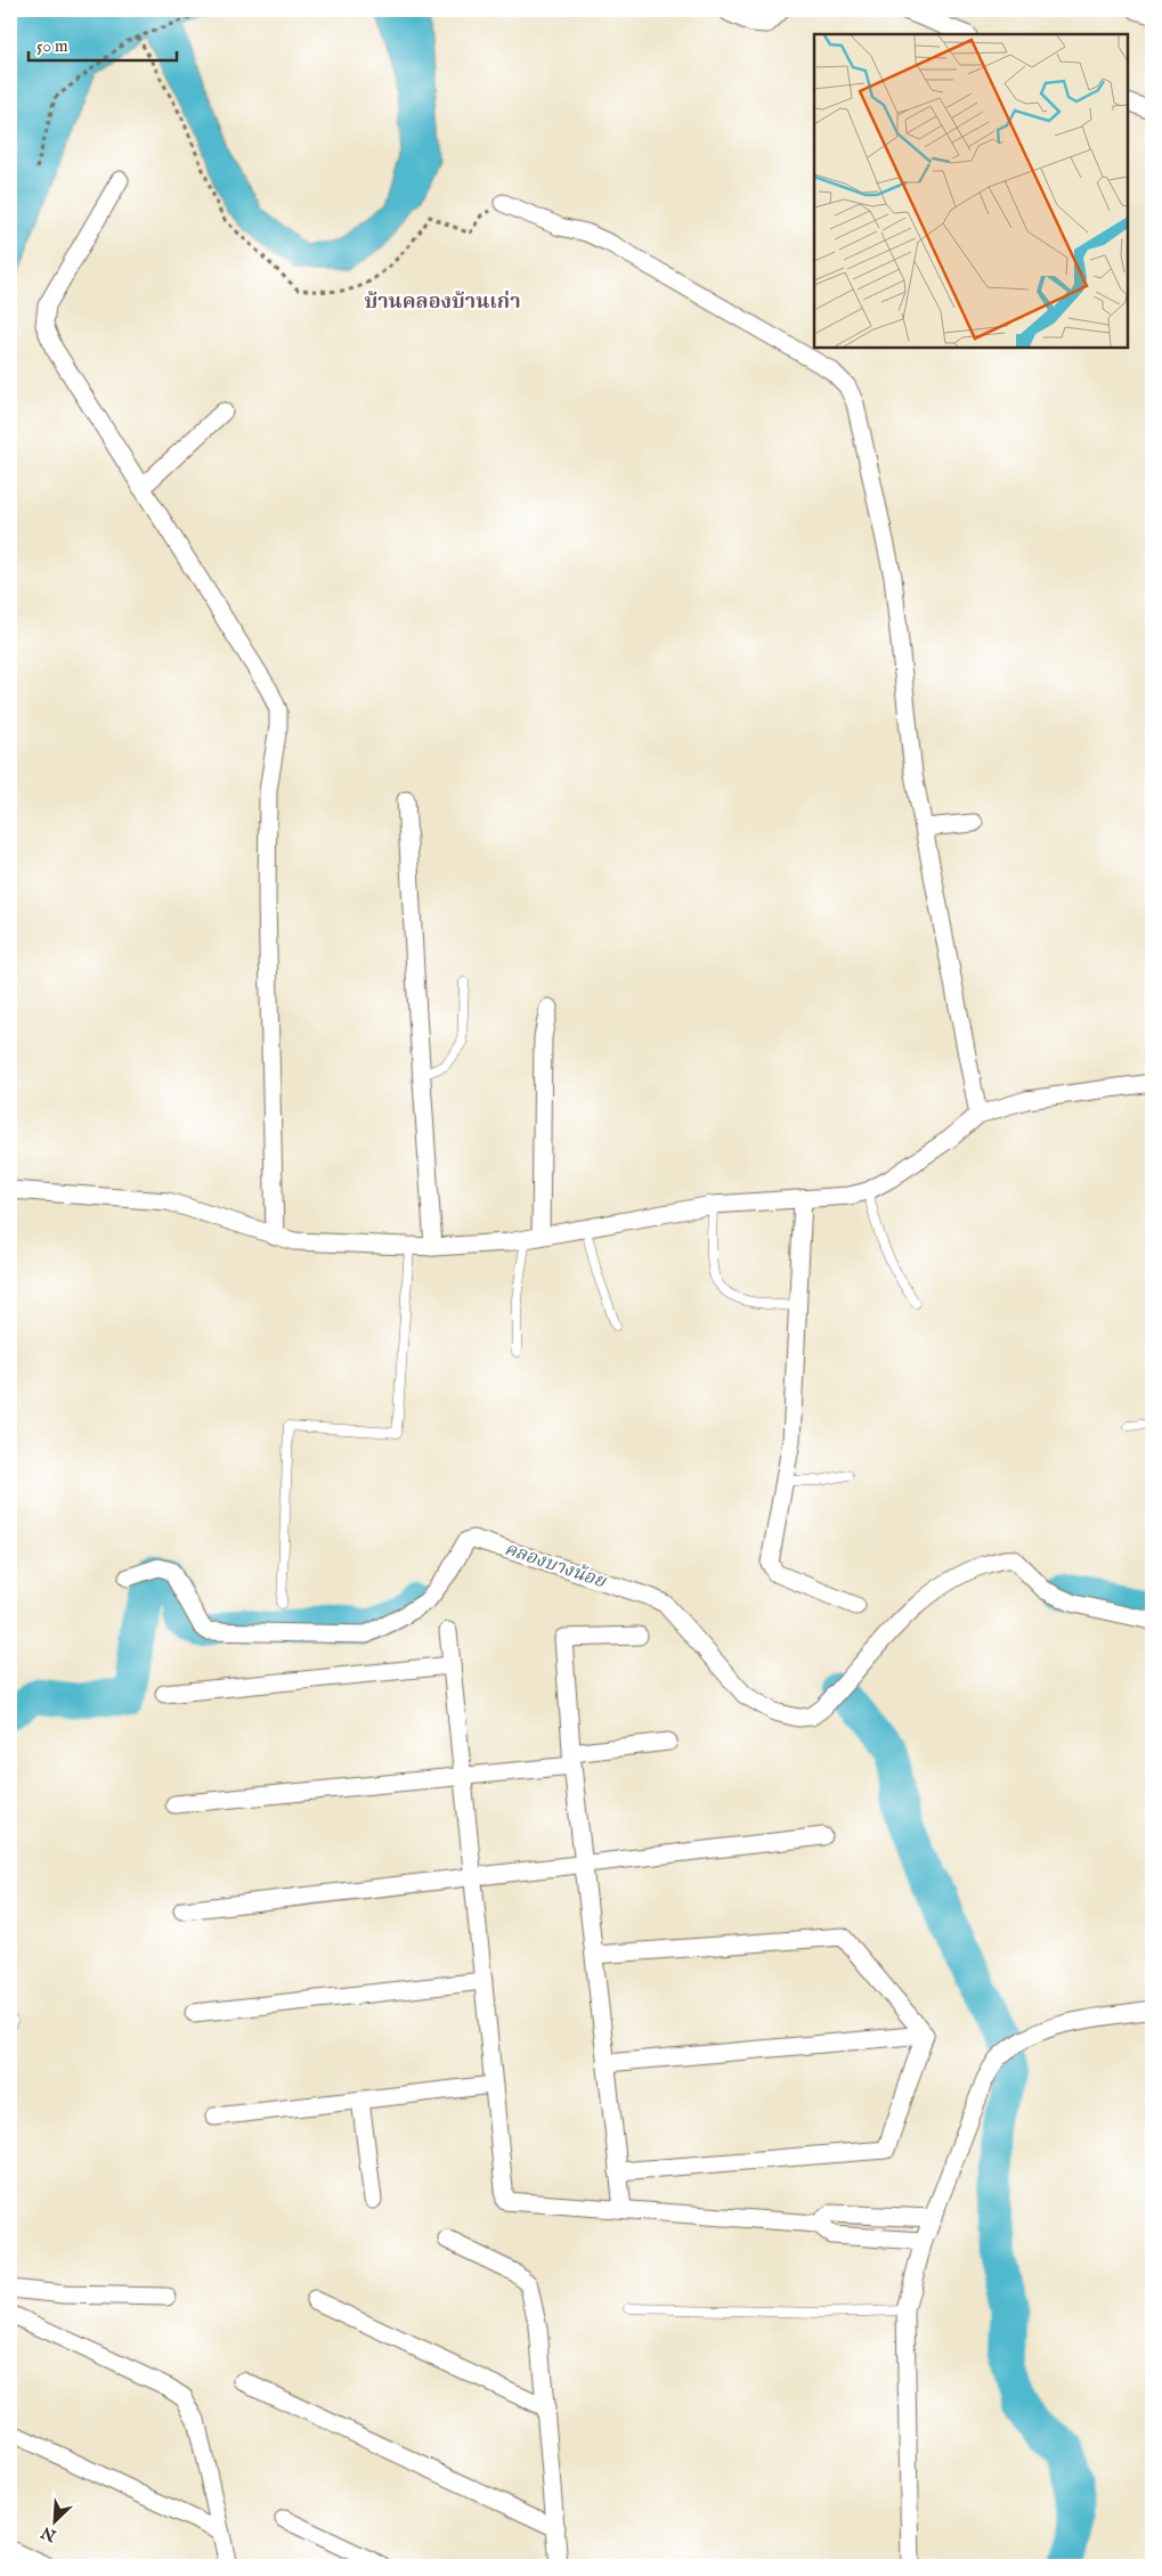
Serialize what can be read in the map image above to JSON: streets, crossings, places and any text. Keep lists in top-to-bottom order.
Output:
{
  "districts": ["บ้านคลองบ้านเก่า"],
  "water": ["คลองบางน้อย"],
  "scale_bar": "50 m",
  "north": "bottom left"
}
